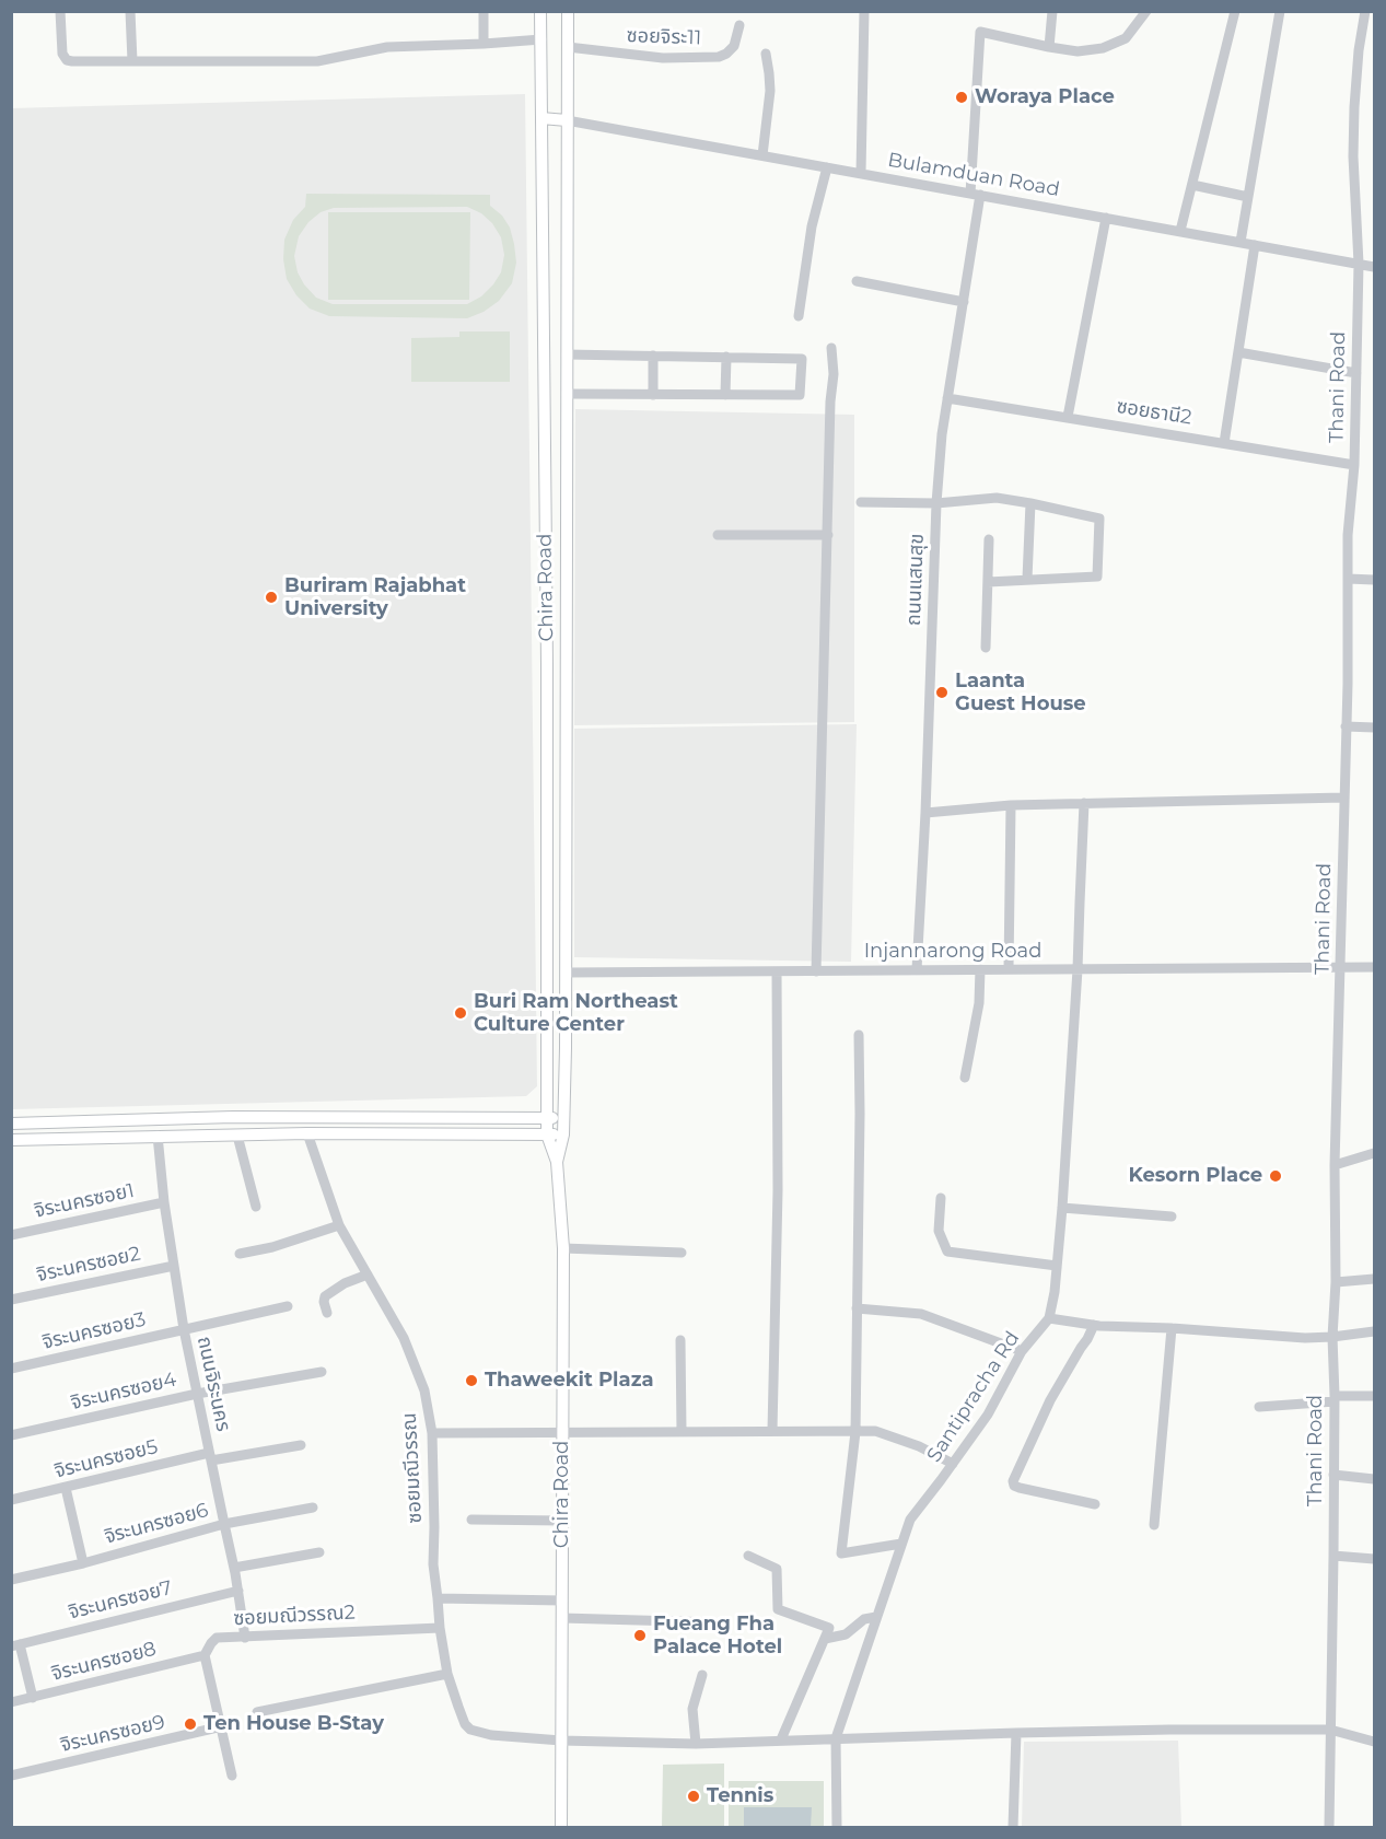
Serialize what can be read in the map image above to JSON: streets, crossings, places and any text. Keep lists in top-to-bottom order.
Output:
{
  "streets": {
    "main road": ["Chira Road"],
    "street": [
      "ซอยจิระ11",
      "Bulamduan Road",
      "Thani Road",
      "ซอยธานี2",
      "ถนนแสนสุข",
      "Injannarong Road",
      "จิระนครซอย1",
      "จิระนครซอย2",
      "จิระนครซอย3",
      "ถนนจิระนคร",
      "จิระนครซอย4",
      "Santipracha Rd",
      "จิระนครซอย5",
      "ซอยมณีวรรณ",
      "จิระนครซอย6",
      "จิระนครซอย7",
      "ซอยมณีวรรณ2",
      "จิระนครซอย8",
      "จิระนครซอย9"
    ]
  },
  "crossings": [
    ["ซอยจิระ11", "Chira Road"],
    ["Bulamduan Road", "Thani Road"],
    ["Bulamduan Road", "ถนนแสนสุข"],
    ["Bulamduan Road", "Chira Road"],
    ["Thani Road", "ซอยธานี2"],
    ["Thani Road", "Injannarong Road"],
    ["ซอยธานี2", "ถนนแสนสุข"],
    ["ถนนแสนสุข", "Injannarong Road"],
    ["Chira Road", "Injannarong Road"],
    ["Chira Road", "ซอยมณีวรรณ"],
    ["Injannarong Road", "Santipracha Rd"],
    ["จิระนครซอย1", "ถนนจิระนคร"],
    ["จิระนครซอย2", "ถนนจิระนคร"],
    ["จิระนครซอย3", "ถนนจิระนคร"],
    ["ถนนจิระนคร", "จิระนครซอย4"],
    ["ถนนจิระนคร", "จิระนครซอย5"],
    ["ถนนจิระนคร", "จิระนครซอย6"],
    ["ถนนจิระนคร", "จิระนครซอย7"],
    ["ถนนจิระนคร", "ซอยมณีวรรณ2"],
    ["ซอยมณีวรรณ", "ซอยมณีวรรณ2"],
    ["ซอยมณีวรรณ2", "จิระนครซอย8"]
  ],
  "places": [
    "Woraya Place",
    "Buriram Rajabhat University",
    "Laanta Guest House",
    "Buri Ram Northeast Culture Center",
    "Kesorn Place",
    "Thaweekit Plaza",
    "Fueang Fha Palace Hotel",
    "Ten House B-Stay",
    "Tennis"
  ]
}
